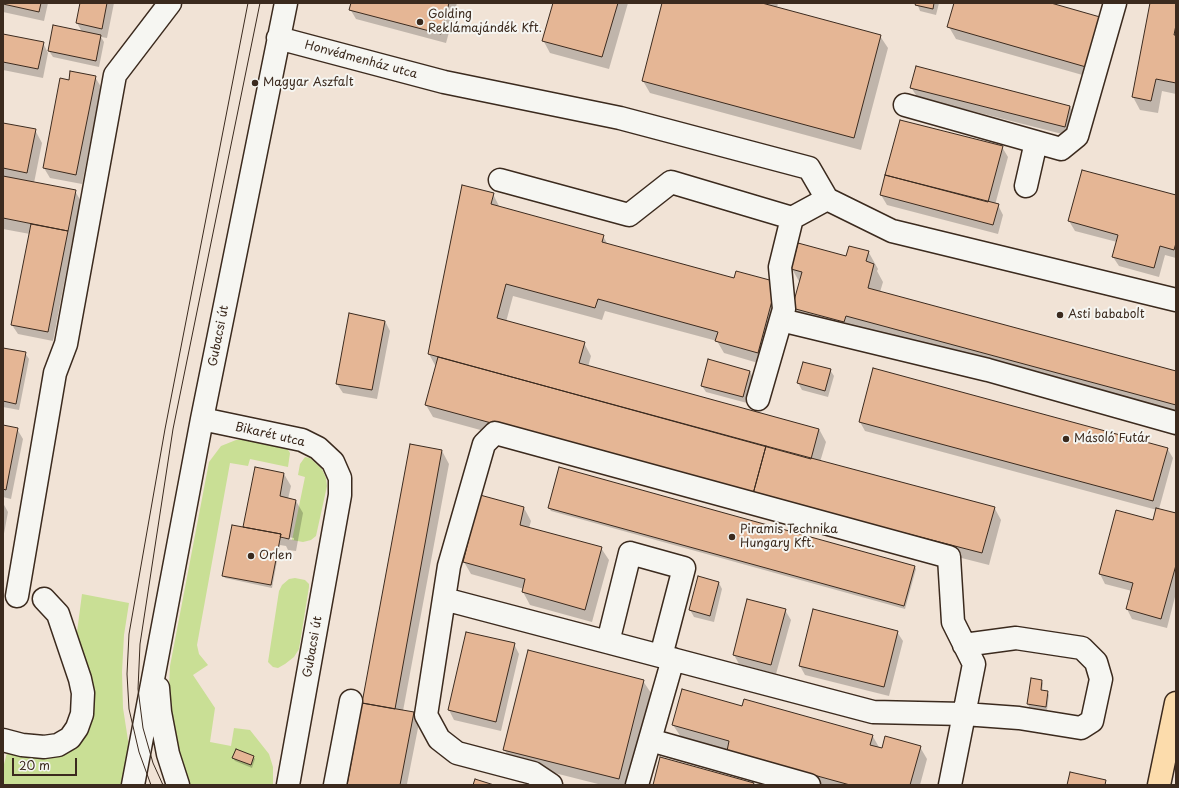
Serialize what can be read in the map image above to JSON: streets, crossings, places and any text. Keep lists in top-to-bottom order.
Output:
{
  "streets": {
    "street": ["Honvédmenház utca", "Gubacsi út", "Bikarét utca"]
  },
  "crossings": [
    ["Honvédmenház utca", "Gubacsi út"],
    ["Gubacsi út", "Bikarét utca"]
  ],
  "places": [
    "Golding Reklámajándék Kft.",
    "Magyar Aszfalt",
    "Asti bababolt",
    "Másoló Futár",
    "Piramis Technika Hungary Kft.",
    "Orlen"
  ],
  "scale_bar": "20 m"
}
